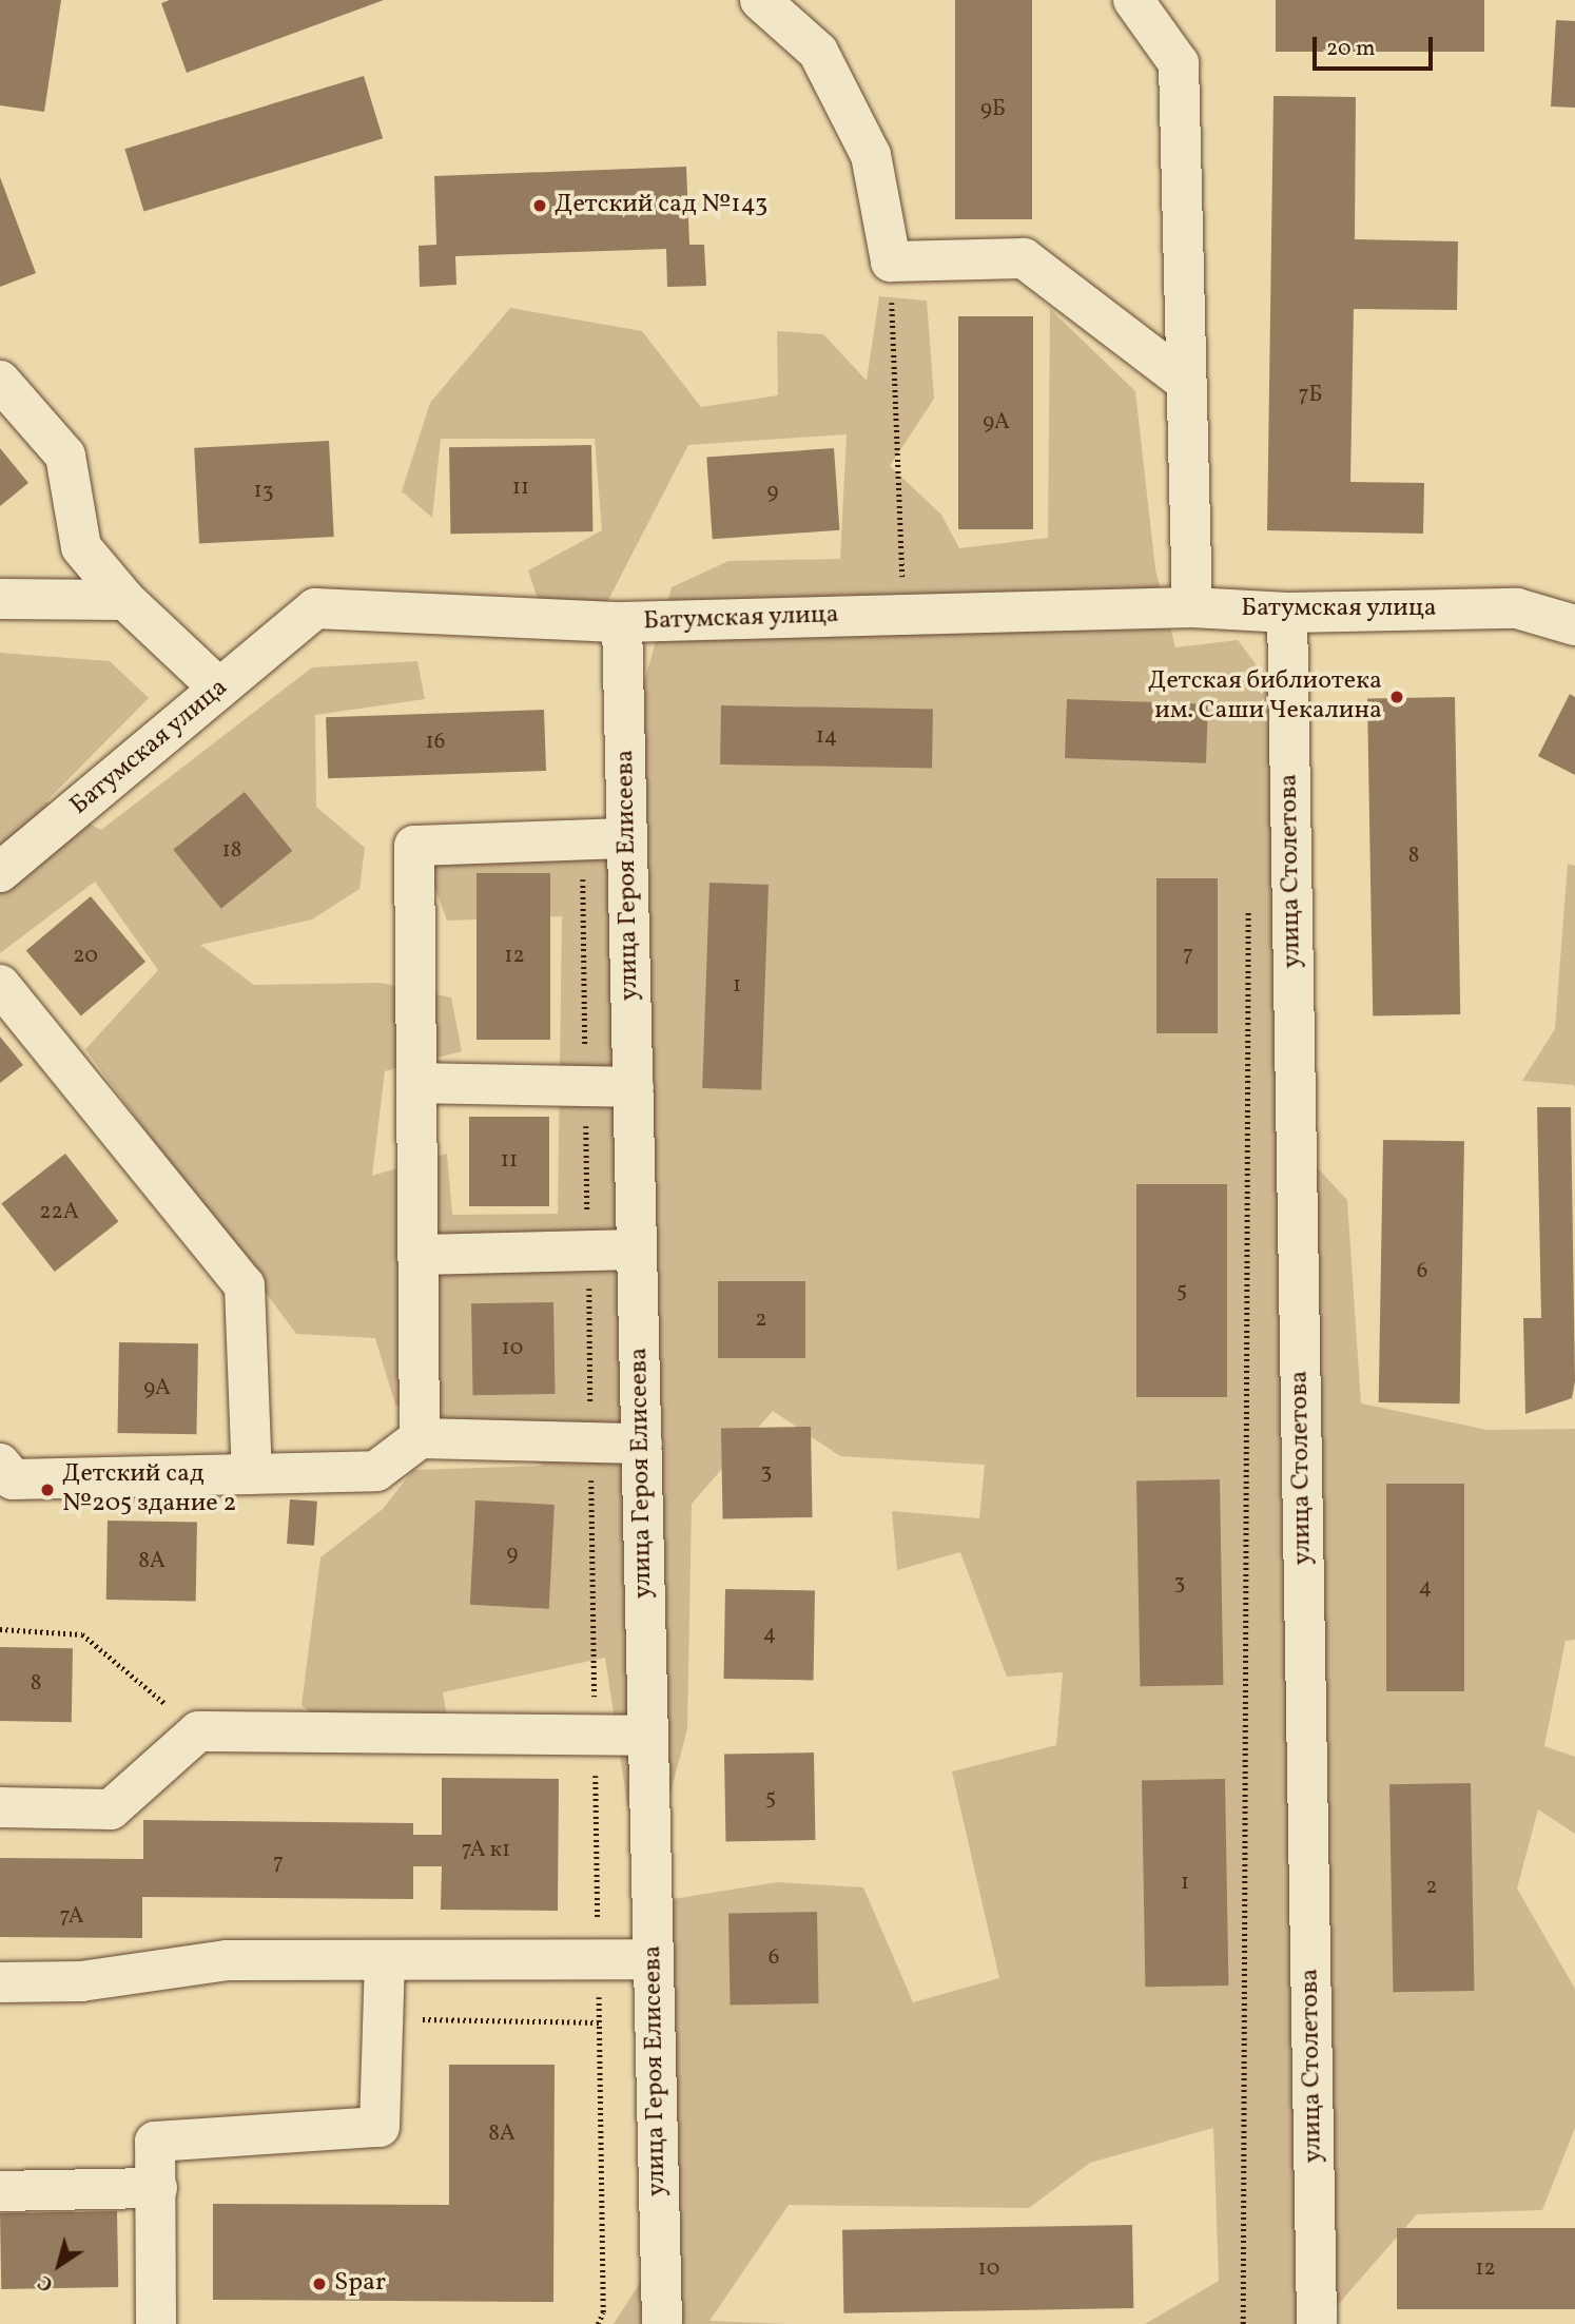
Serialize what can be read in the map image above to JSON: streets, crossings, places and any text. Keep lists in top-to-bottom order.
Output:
{
  "streets": {
    "street": ["Батумская улица", "улица Столетова", "улица Героя Елисеева"]
  },
  "crossings": [
    ["Батумская улица", "улица Столетова"],
    ["Батумская улица", "улица Героя Елисеева"]
  ],
  "places": [
    "Детский сад №143",
    "Детская библиотека им. Саши Чекалина",
    "Детский сад №205 здание 2",
    "Spar"
  ],
  "house_numbers": [
    "9Б",
    "7Б",
    "9А",
    "11",
    "13",
    "9",
    "14",
    "16",
    "18",
    "8",
    "7",
    "20",
    "12",
    "1",
    "11",
    "22А",
    "6",
    "5",
    "2",
    "10",
    "9А",
    "3",
    "9",
    "8А",
    "3",
    "4",
    "4",
    "8",
    "5",
    "7А к1",
    "7",
    "1",
    "2",
    "7А",
    "6",
    "8А",
    "10",
    "12"
  ],
  "scale_bar": "20 m",
  "north": "bottom left"
}
